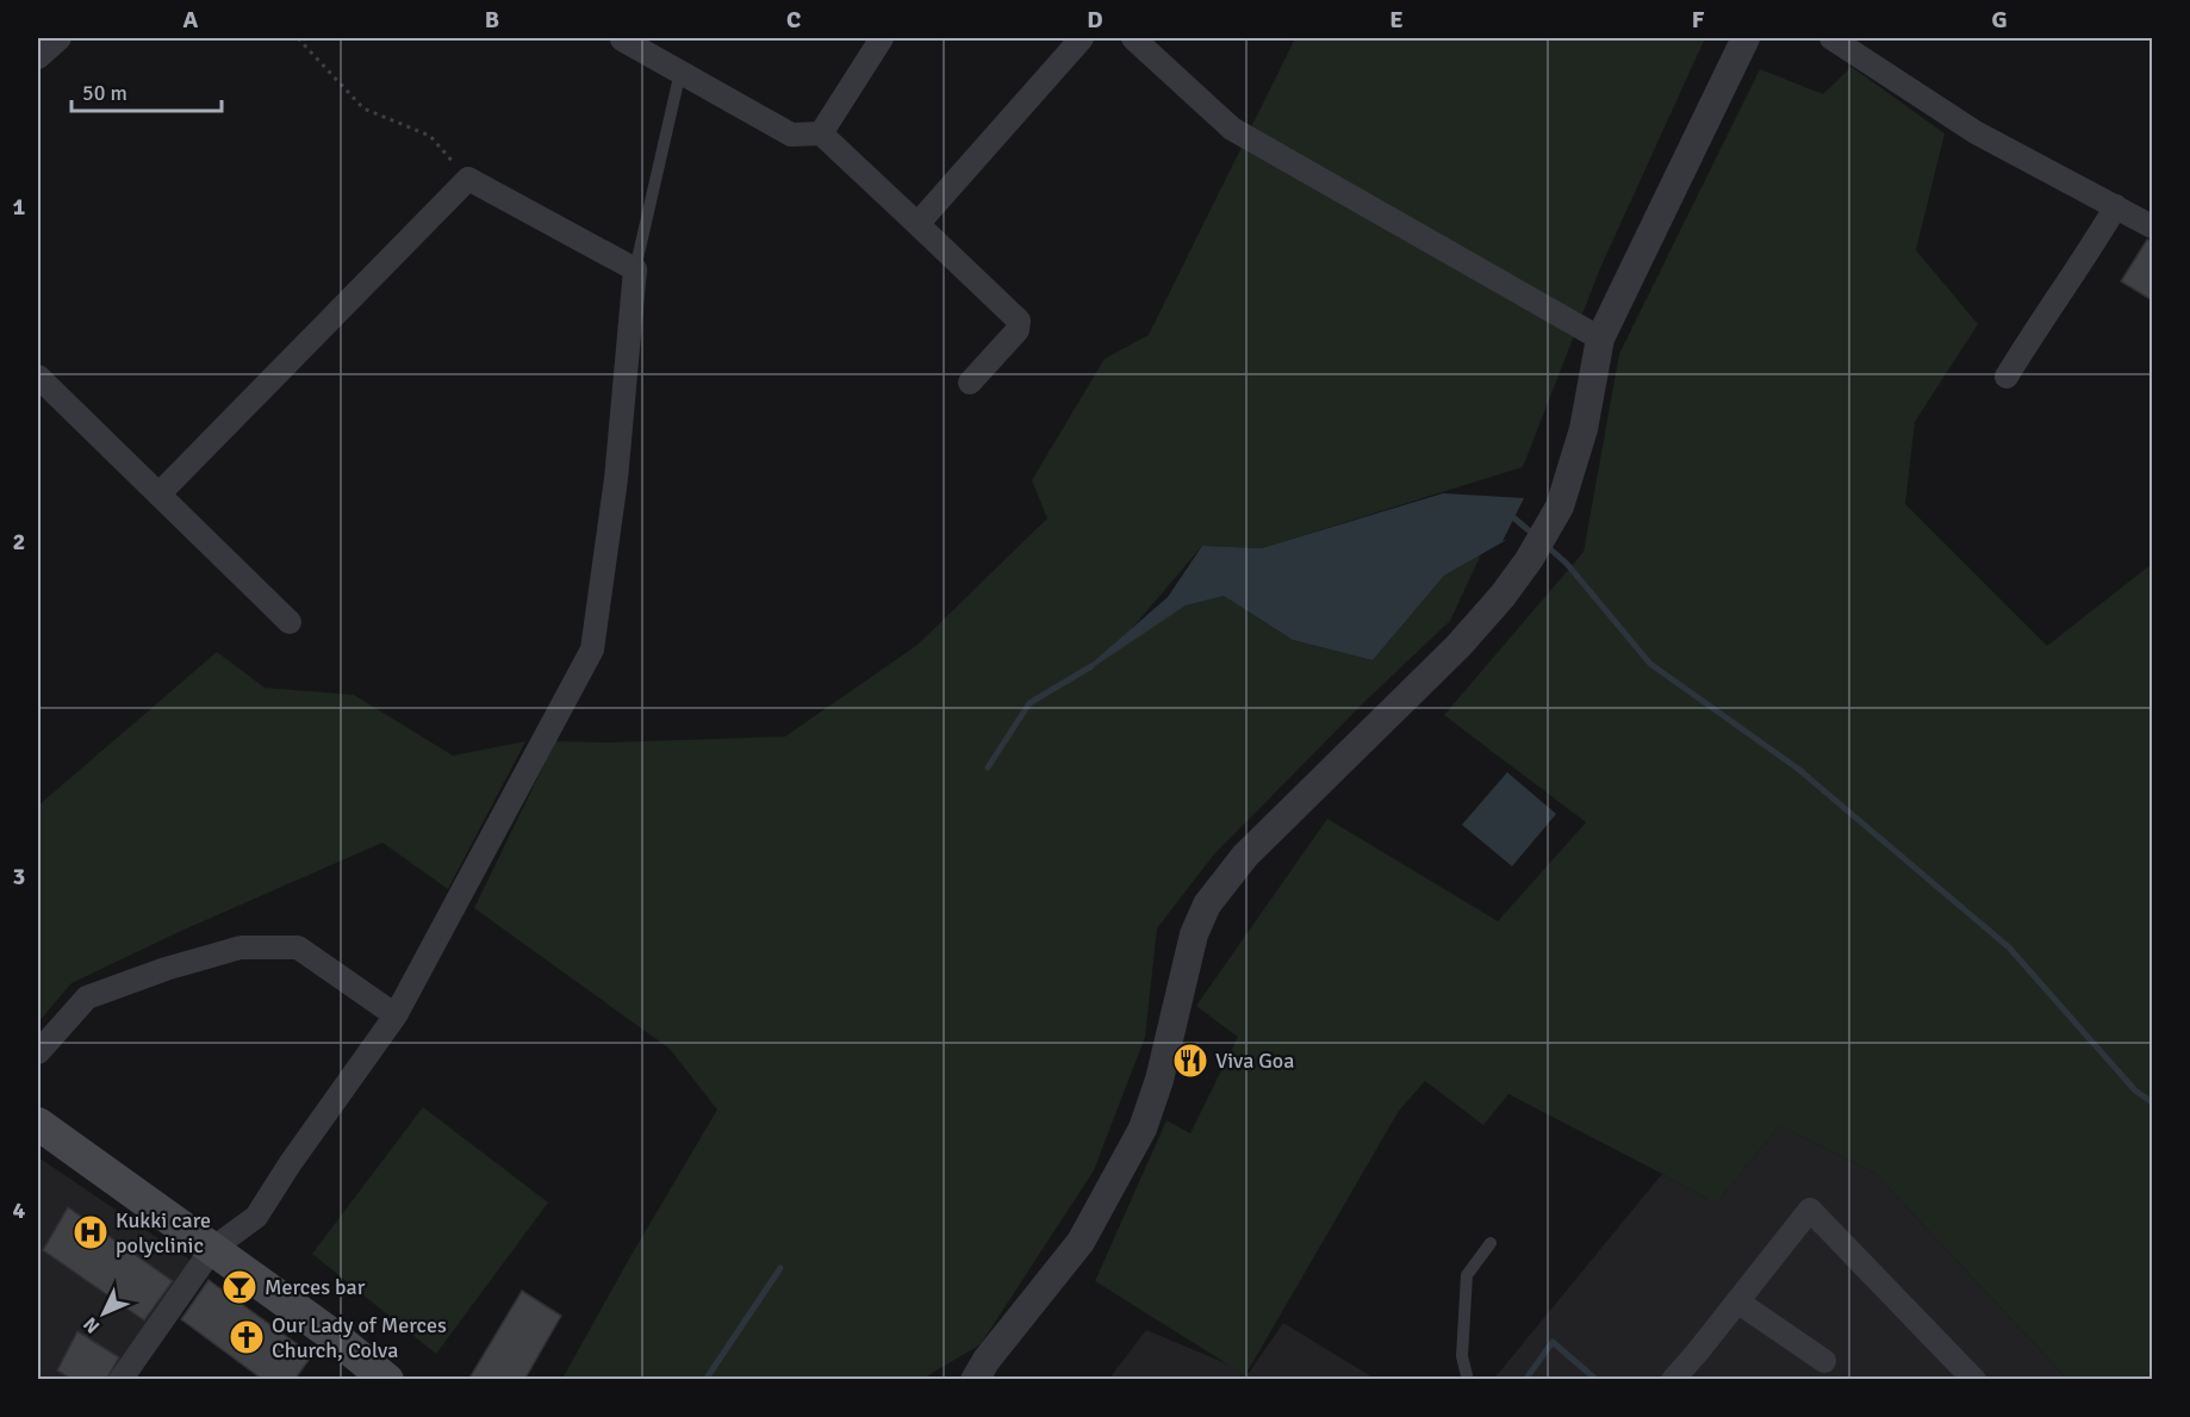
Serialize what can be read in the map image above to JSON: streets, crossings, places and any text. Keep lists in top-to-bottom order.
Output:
{
  "places": {
    "restaurant": ["Viva Goa"],
    "hospital": ["Kukki care polyclinic"],
    "bar": ["Merces bar"],
    "church": ["Our Lady of Merces Church, Colva"]
  },
  "scale_bar": "50 m",
  "north": "bottom left",
  "grid": {
    "columns": [
      "A",
      "B",
      "C",
      "D",
      "E",
      "F",
      "G"
    ],
    "rows": [
      "1",
      "2",
      "3",
      "4"
    ]
  }
}
